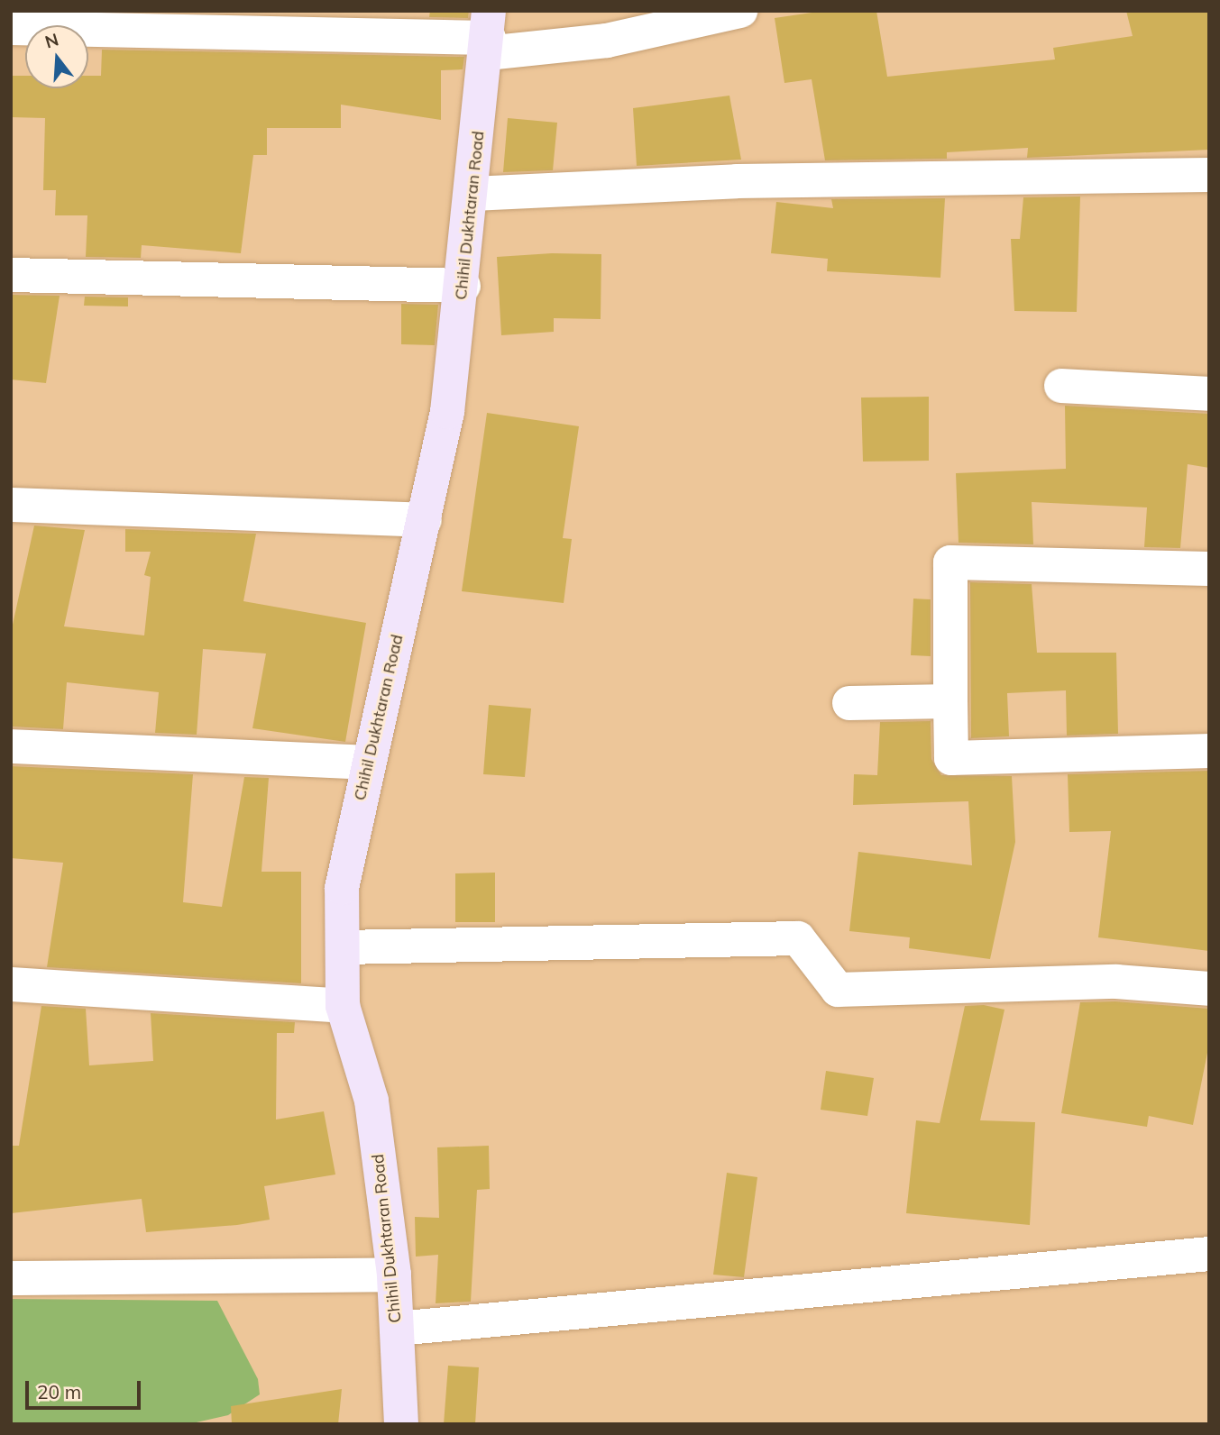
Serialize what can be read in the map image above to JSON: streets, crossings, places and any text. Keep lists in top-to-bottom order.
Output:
{
  "streets": {
    "street": ["Chihil Dukhtaran Road"]
  },
  "scale_bar": "20 m",
  "north": "top"
}
